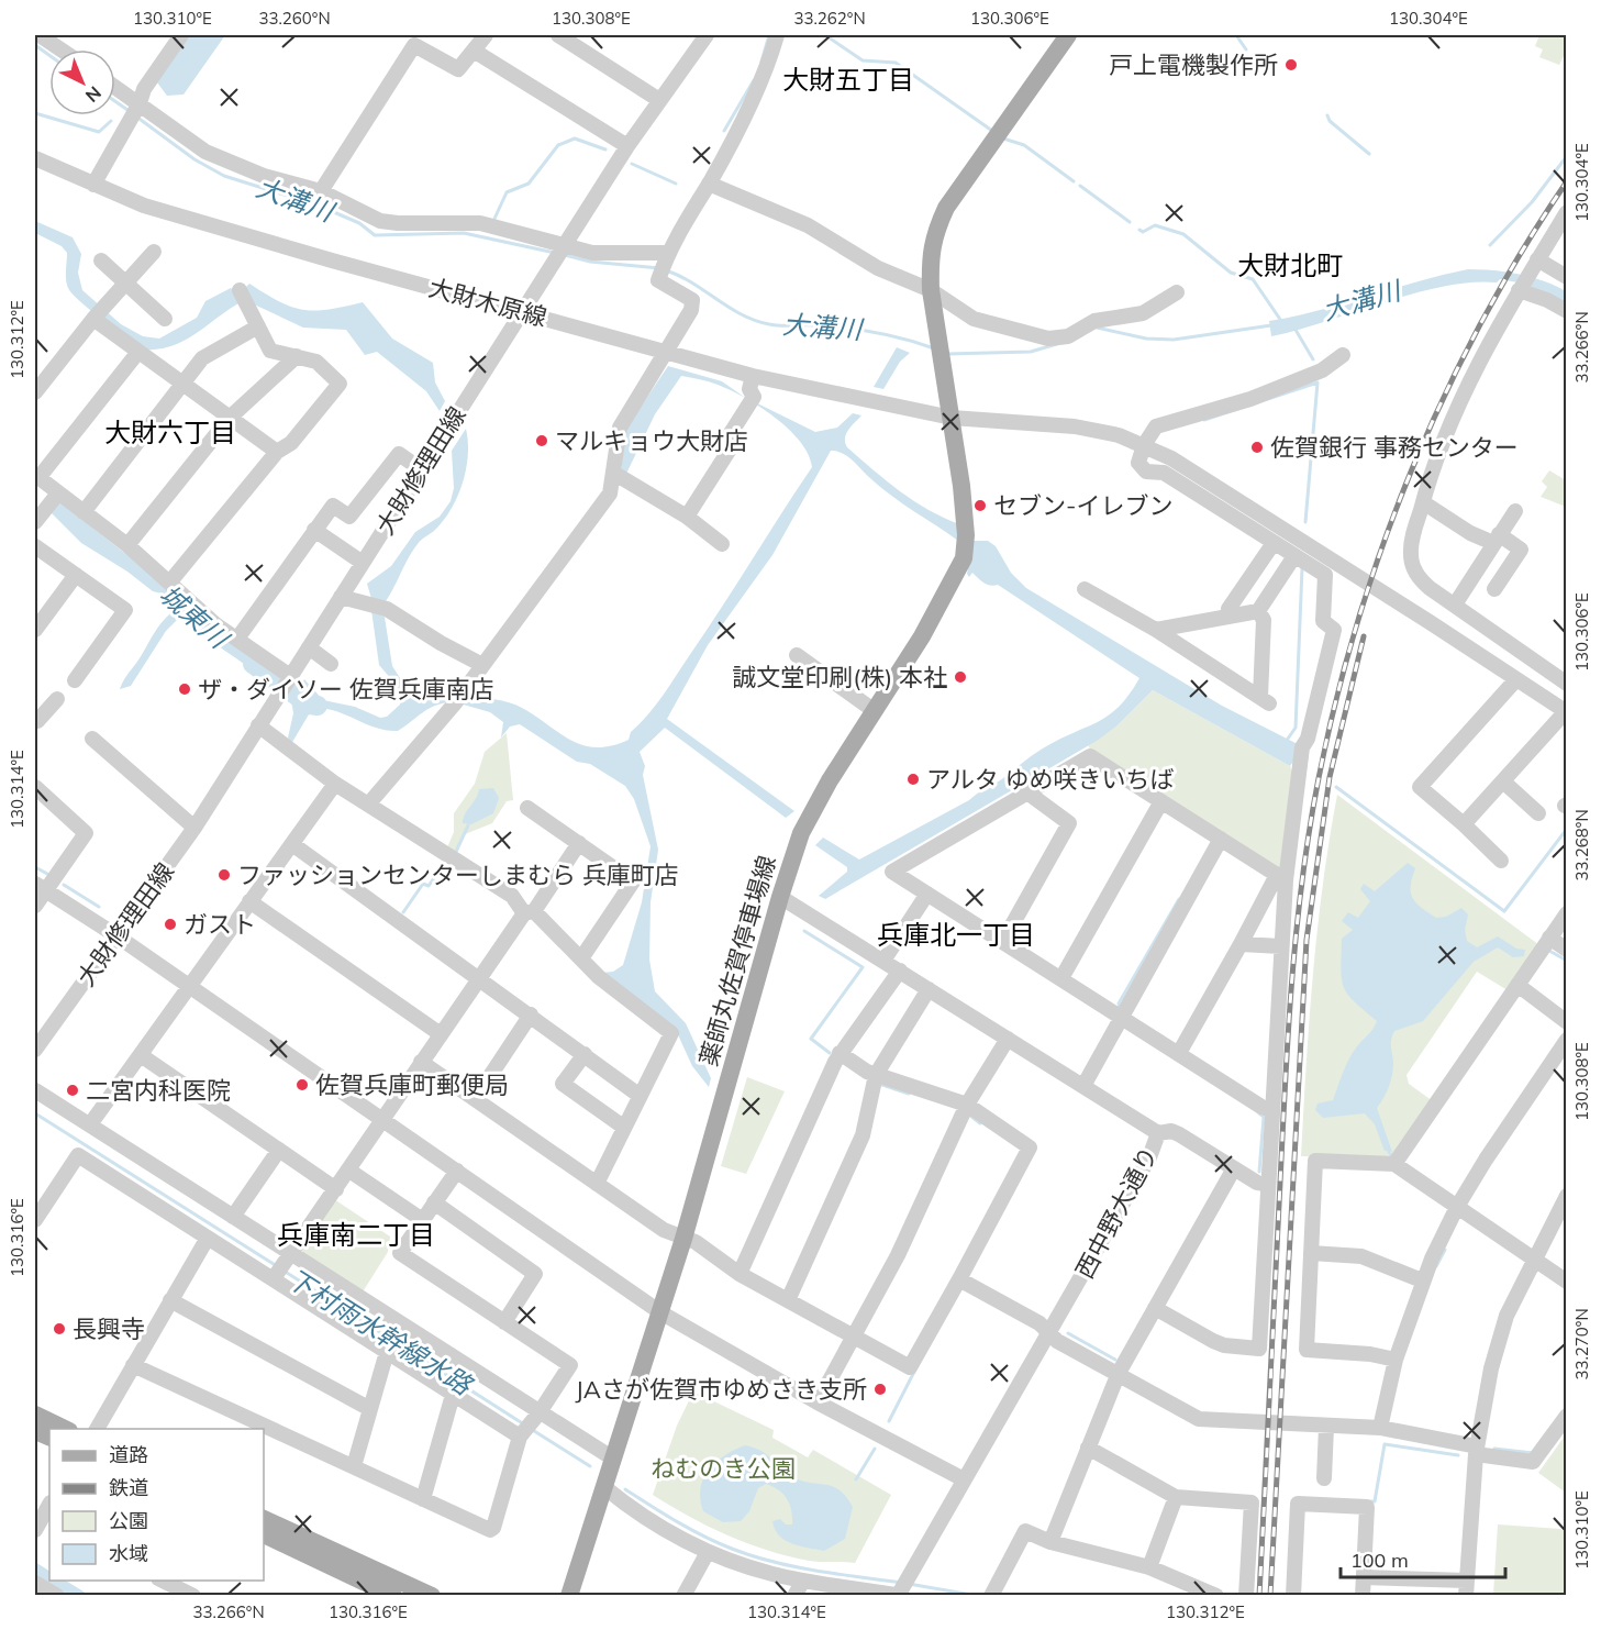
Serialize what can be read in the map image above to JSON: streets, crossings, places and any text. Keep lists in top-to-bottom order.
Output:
{
  "streets": {
    "main road": ["薬師丸佐賀停車場線"],
    "street": ["大財木原線", "大財修理田線", "西中野大通り"]
  },
  "crossings": [
    ["大財木原線", "大財修理田線"],
    ["大財木原線", "薬師丸佐賀停車場線"],
    ["薬師丸佐賀停車場線", "西中野大通り"]
  ],
  "districts": [
    "大財五丁目",
    "大財北町",
    "大財六丁目",
    "兵庫北一丁目",
    "兵庫南二丁目"
  ],
  "water": ["大溝川", "城東川", "下村雨水幹線水路"],
  "parks": ["ねむのき公園"],
  "places": [
    "戸上電機製作所",
    "マルキョウ大財店",
    "佐賀銀行 事務センター",
    "セブン-イレブン",
    "誠文堂印刷(株) 本社",
    "ザ・ダイソー 佐賀兵庫南店",
    "アルタ ゆめ咲きいちば",
    "ファッションセンターしまむら 兵庫町店",
    "ガスト",
    "佐賀兵庫町郵便局",
    "二宮内科医院",
    "長興寺",
    "JAさが佐賀市ゆめさき支所"
  ],
  "legend": [
    "道路",
    "鉄道",
    "公園",
    "水域"
  ],
  "scale_bar": "100 m",
  "north": "bottom right",
  "coordinates": [
    "130.310°E",
    "33.260°N",
    "130.308°E",
    "33.262°N",
    "130.306°E",
    "130.304°E",
    "130.312°E",
    "33.266°N",
    "130.314°E",
    "33.268°N",
    "130.316°E",
    "33.270°N"
  ]
}
